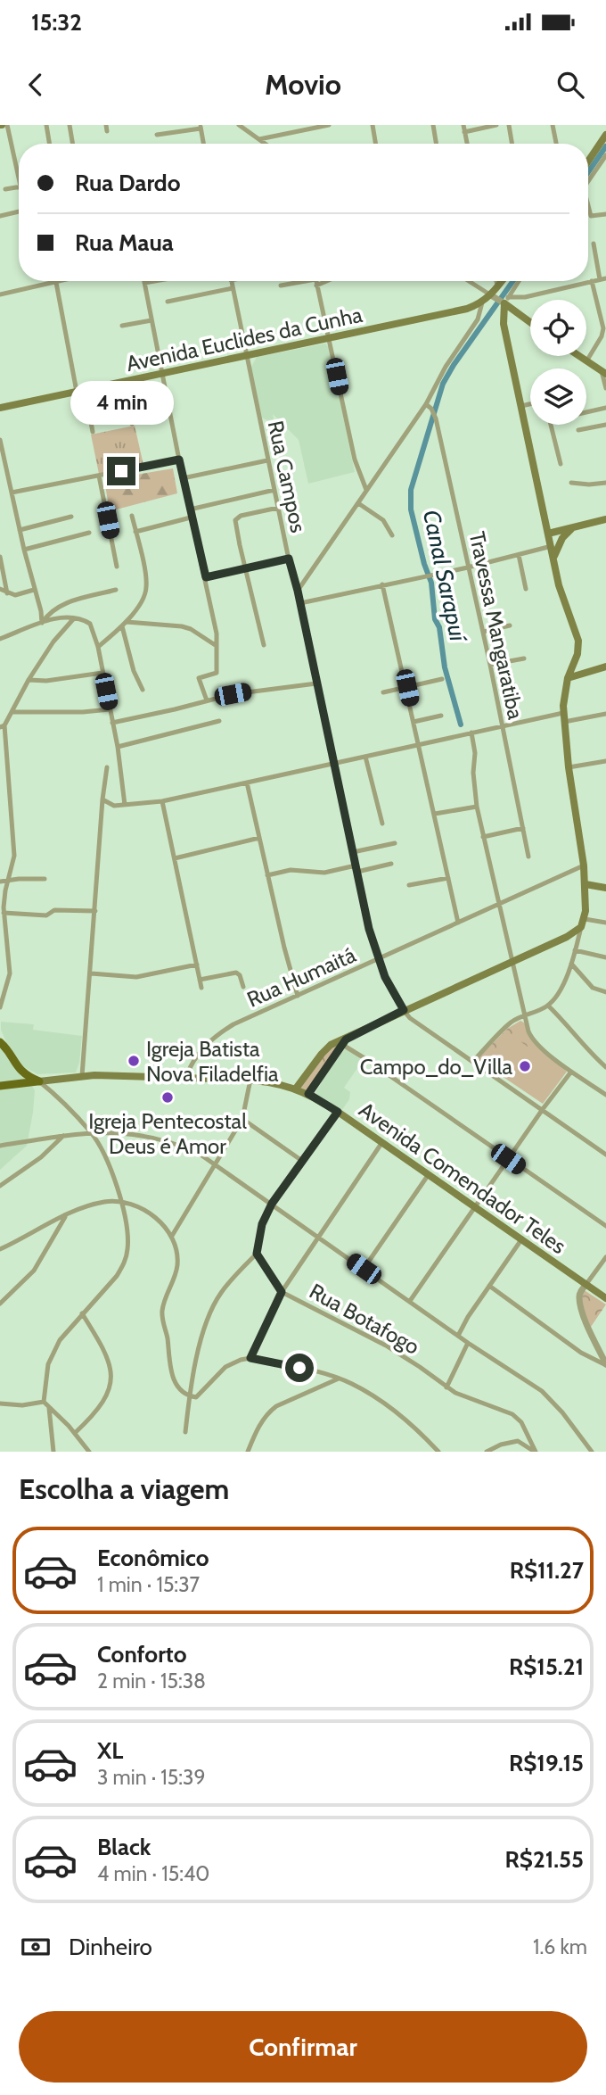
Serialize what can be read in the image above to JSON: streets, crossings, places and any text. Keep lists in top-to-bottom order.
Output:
{
  "streets": {
    "main road": ["Avenida Euclides da Cunha", "Avenida Comendador Teles"],
    "street": [
      "Rua Campos",
      "Travessa Mangaratiba",
      "Rua Humaitá",
      "Rua Botafogo"
    ]
  },
  "crossings": [
    ["Avenida Euclides da Cunha", "Rua Campos"],
    ["Rua Campos", "Rua Humaitá"],
    ["Rua Humaitá", "Avenida Comendador Teles"]
  ],
  "water": ["Canal Sarapuí"],
  "places": ["Igreja Batista Nova Filadelfia", "Campo_do_Villa", "Igreja Pentecostal Deus é Amor"],
  "page": {
    "status": "15:32",
    "header": "Movio",
    "banner": ["Rua Dardo", "Rua Maua"],
    "bubble": "4 min",
    "heading": "Escolha a viagem",
    "list": [
      {
        "name": "Econômico",
        "note": "1 min · 15:37",
        "value": "R$11.27"
      },
      {
        "name": "Conforto",
        "note": "2 min · 15:38",
        "value": "R$15.21"
      },
      {
        "name": "XL",
        "note": "3 min · 15:39",
        "value": "R$19.15"
      },
      {
        "name": "Black",
        "note": "4 min · 15:40",
        "value": "R$21.55"
      }
    ],
    "pay": ["Dinheiro", "1.6 km"],
    "buttons": "Confirmar"
  }
}
